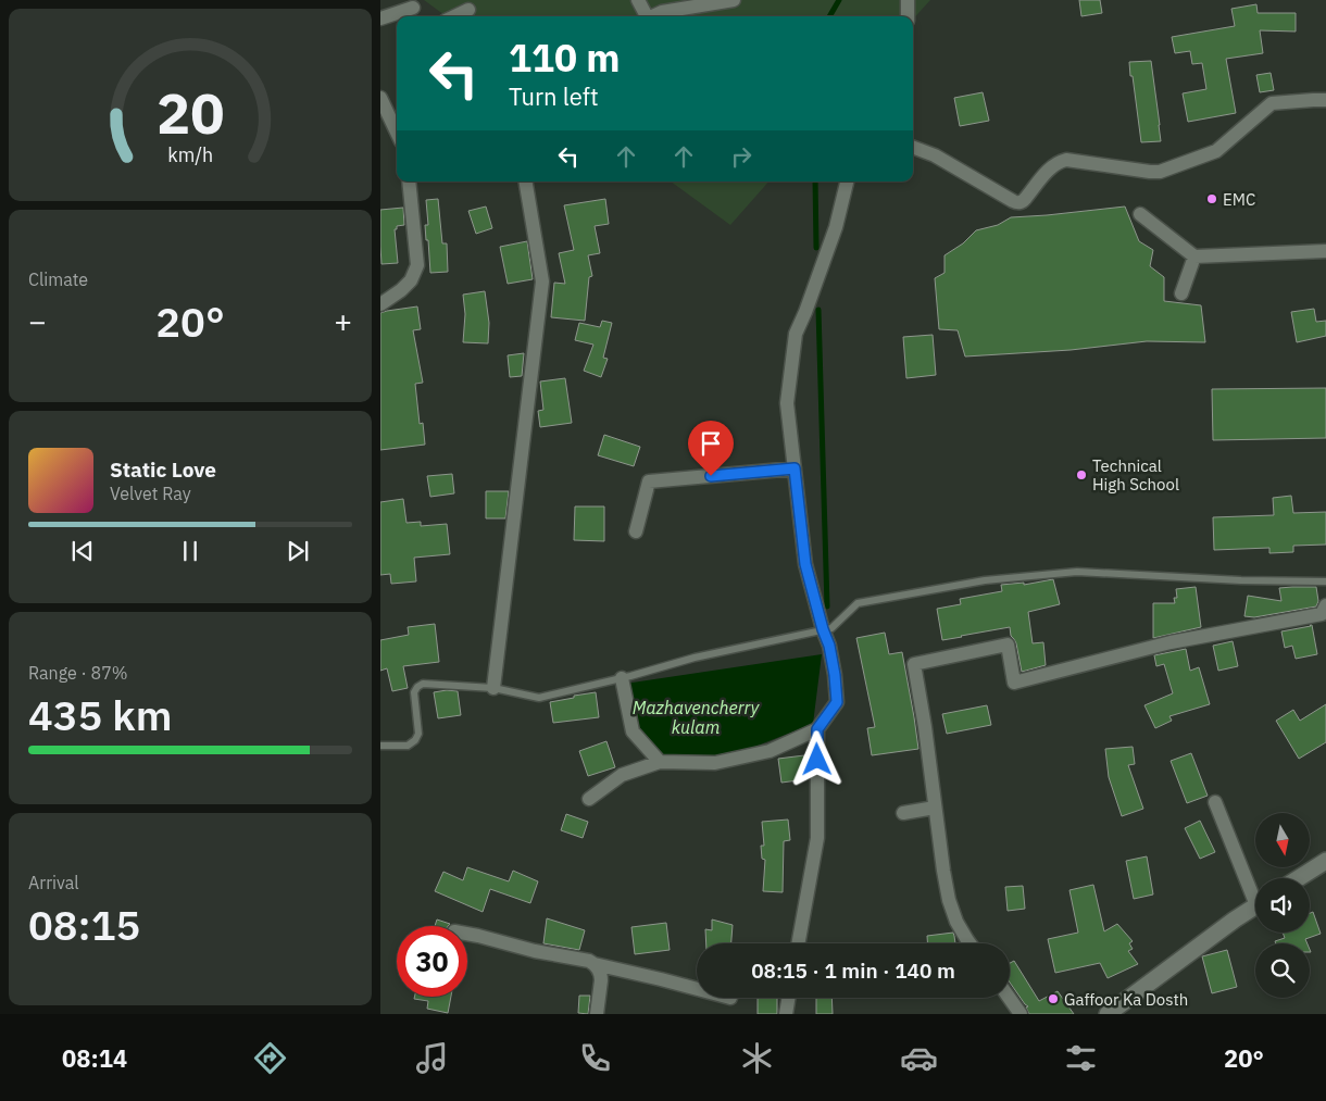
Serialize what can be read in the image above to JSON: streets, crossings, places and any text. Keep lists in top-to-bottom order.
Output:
{
  "water": ["Mazhavencherry kulam"],
  "places": ["EMC", "Technical High School", "Gaffoor Ka Dosth"],
  "north": "bottom",
  "page": {
    "turn": ["110 m", "Turn left"],
    "tile": [
      "Climate",
      ["Range · 87%", "435 km"],
      ["Arrival", "08:15"]
    ],
    "heat": ["−", "20°", "+"],
    "song": ["Static Love", "Velvet Ray"],
    "limit": "30",
    "trip": "08:15 · 1 min · 140 m",
    "tabs": ["08:14", "20°"],
    "gauge": ["20", "km/h"]
  }
}
